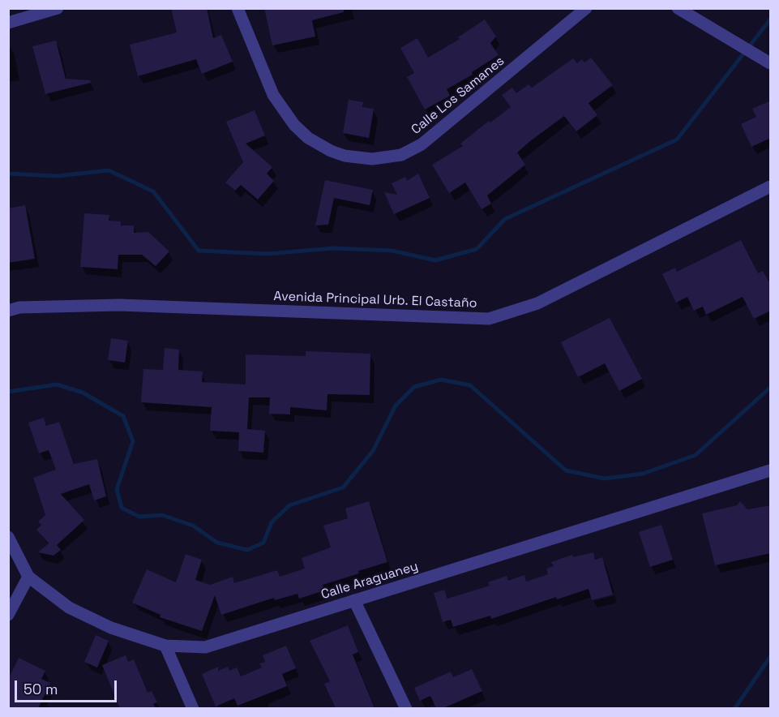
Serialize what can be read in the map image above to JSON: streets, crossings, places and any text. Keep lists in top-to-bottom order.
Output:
{
  "streets": {
    "street": ["Calle Los Samanes", "Avenida Principal Urb. El Castaño", "Calle Araguaney"]
  },
  "scale_bar": "50 m"
}
